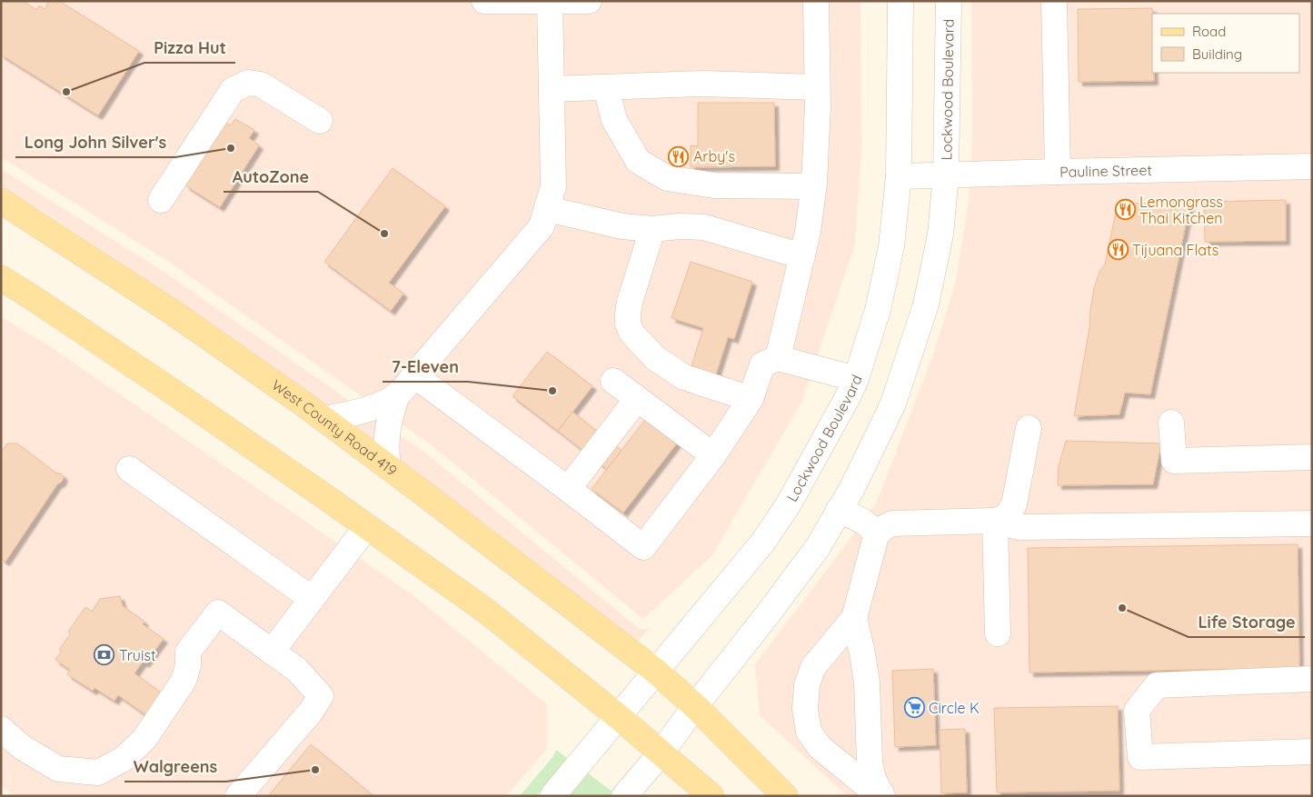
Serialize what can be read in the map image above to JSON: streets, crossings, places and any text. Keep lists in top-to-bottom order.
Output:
{
  "streets": {
    "main road": ["West County Road 419"],
    "street": ["Lockwood Boulevard", "Pauline Street"]
  },
  "crossings": [
    ["Lockwood Boulevard", "Pauline Street"],
    ["Lockwood Boulevard", "West County Road 419"]
  ],
  "places": {
    "other": [
      "Pizza Hut",
      "Long John Silver's",
      "AutoZone",
      "7-Eleven",
      "Life Storage",
      "Walgreens"
    ],
    "restaurant": ["Arby's", "Lemongrass Thai Kitchen", "Tijuana Flats"],
    "bank": ["Truist"],
    "supermarket": ["Circle K"]
  },
  "legend": ["Road", "Building"]
}
